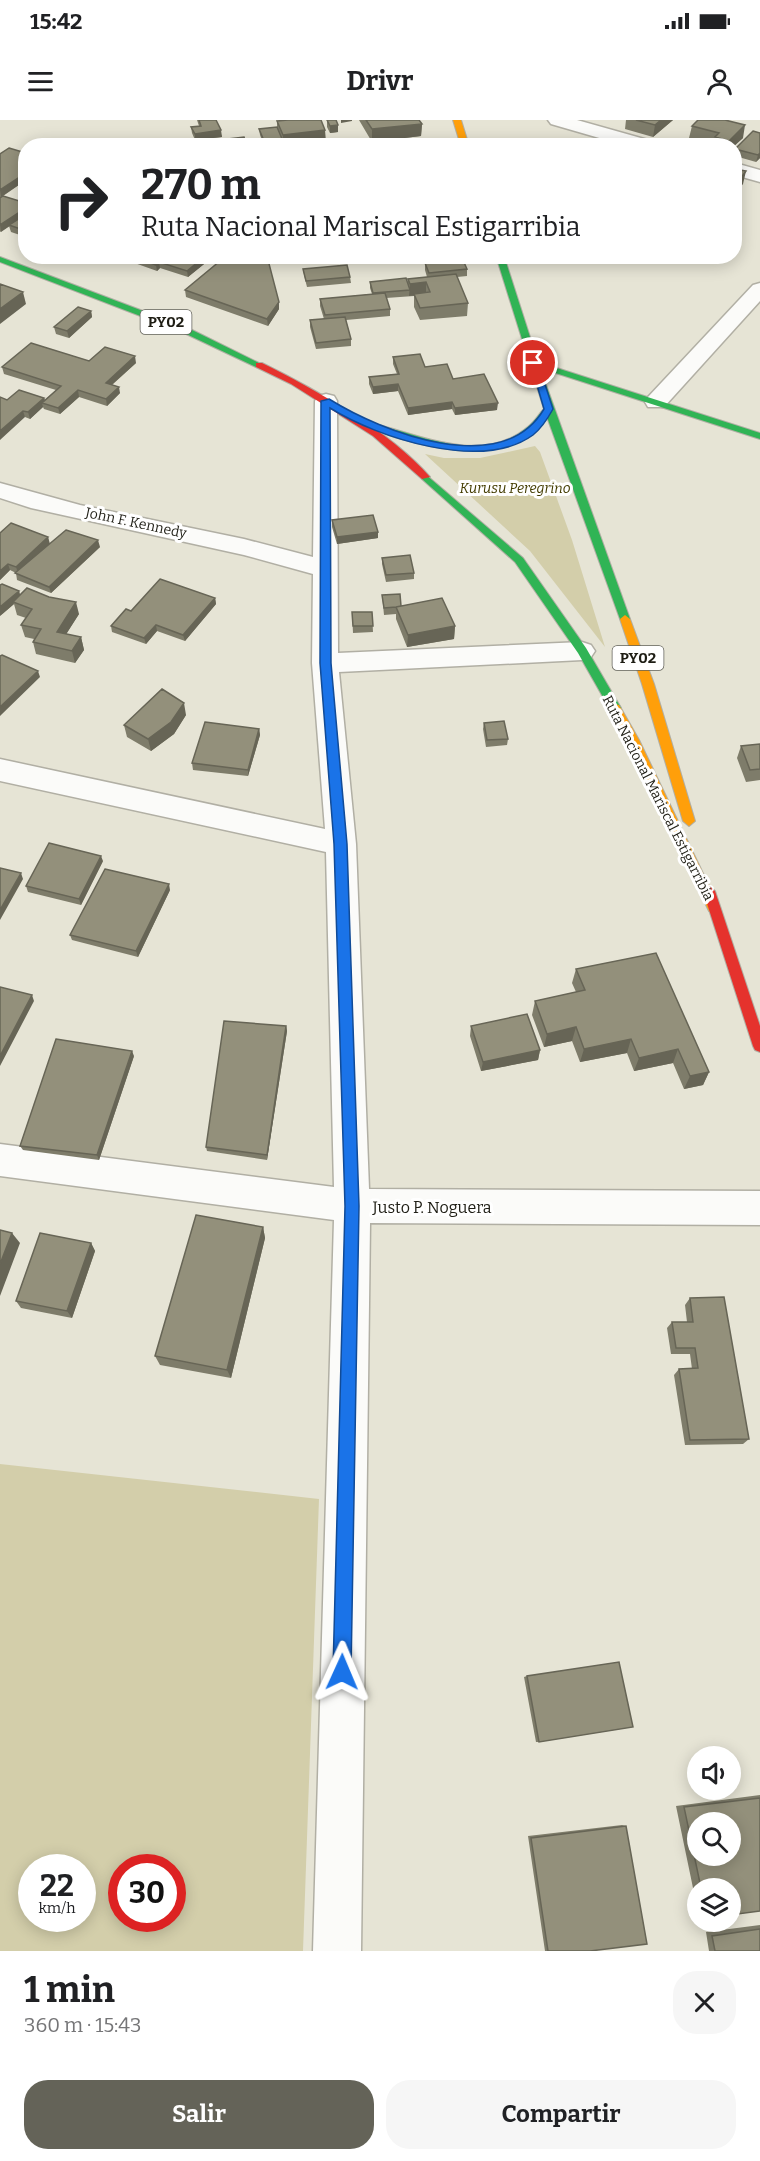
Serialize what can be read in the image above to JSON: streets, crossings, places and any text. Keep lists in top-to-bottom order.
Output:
{
  "streets": {
    "main road": ["PY02", "Ruta Nacional Mariscal Estigarribia"],
    "street": ["John F. Kennedy", "Justo P. Noguera"]
  },
  "crossings": [
    ["PY02", "Ruta Nacional Mariscal Estigarribia"]
  ],
  "parks": ["Kurusu Peregrino"],
  "page": {
    "status": "15:42",
    "header": "Drivr",
    "turn": ["270 m", "Ruta Nacional Mariscal Estigarribia"],
    "speed": "22 km/h",
    "limit": "30",
    "heading": ["1 min", "360 m · 15:43"],
    "buttons": ["Salir", "Compartir"]
  }
}
